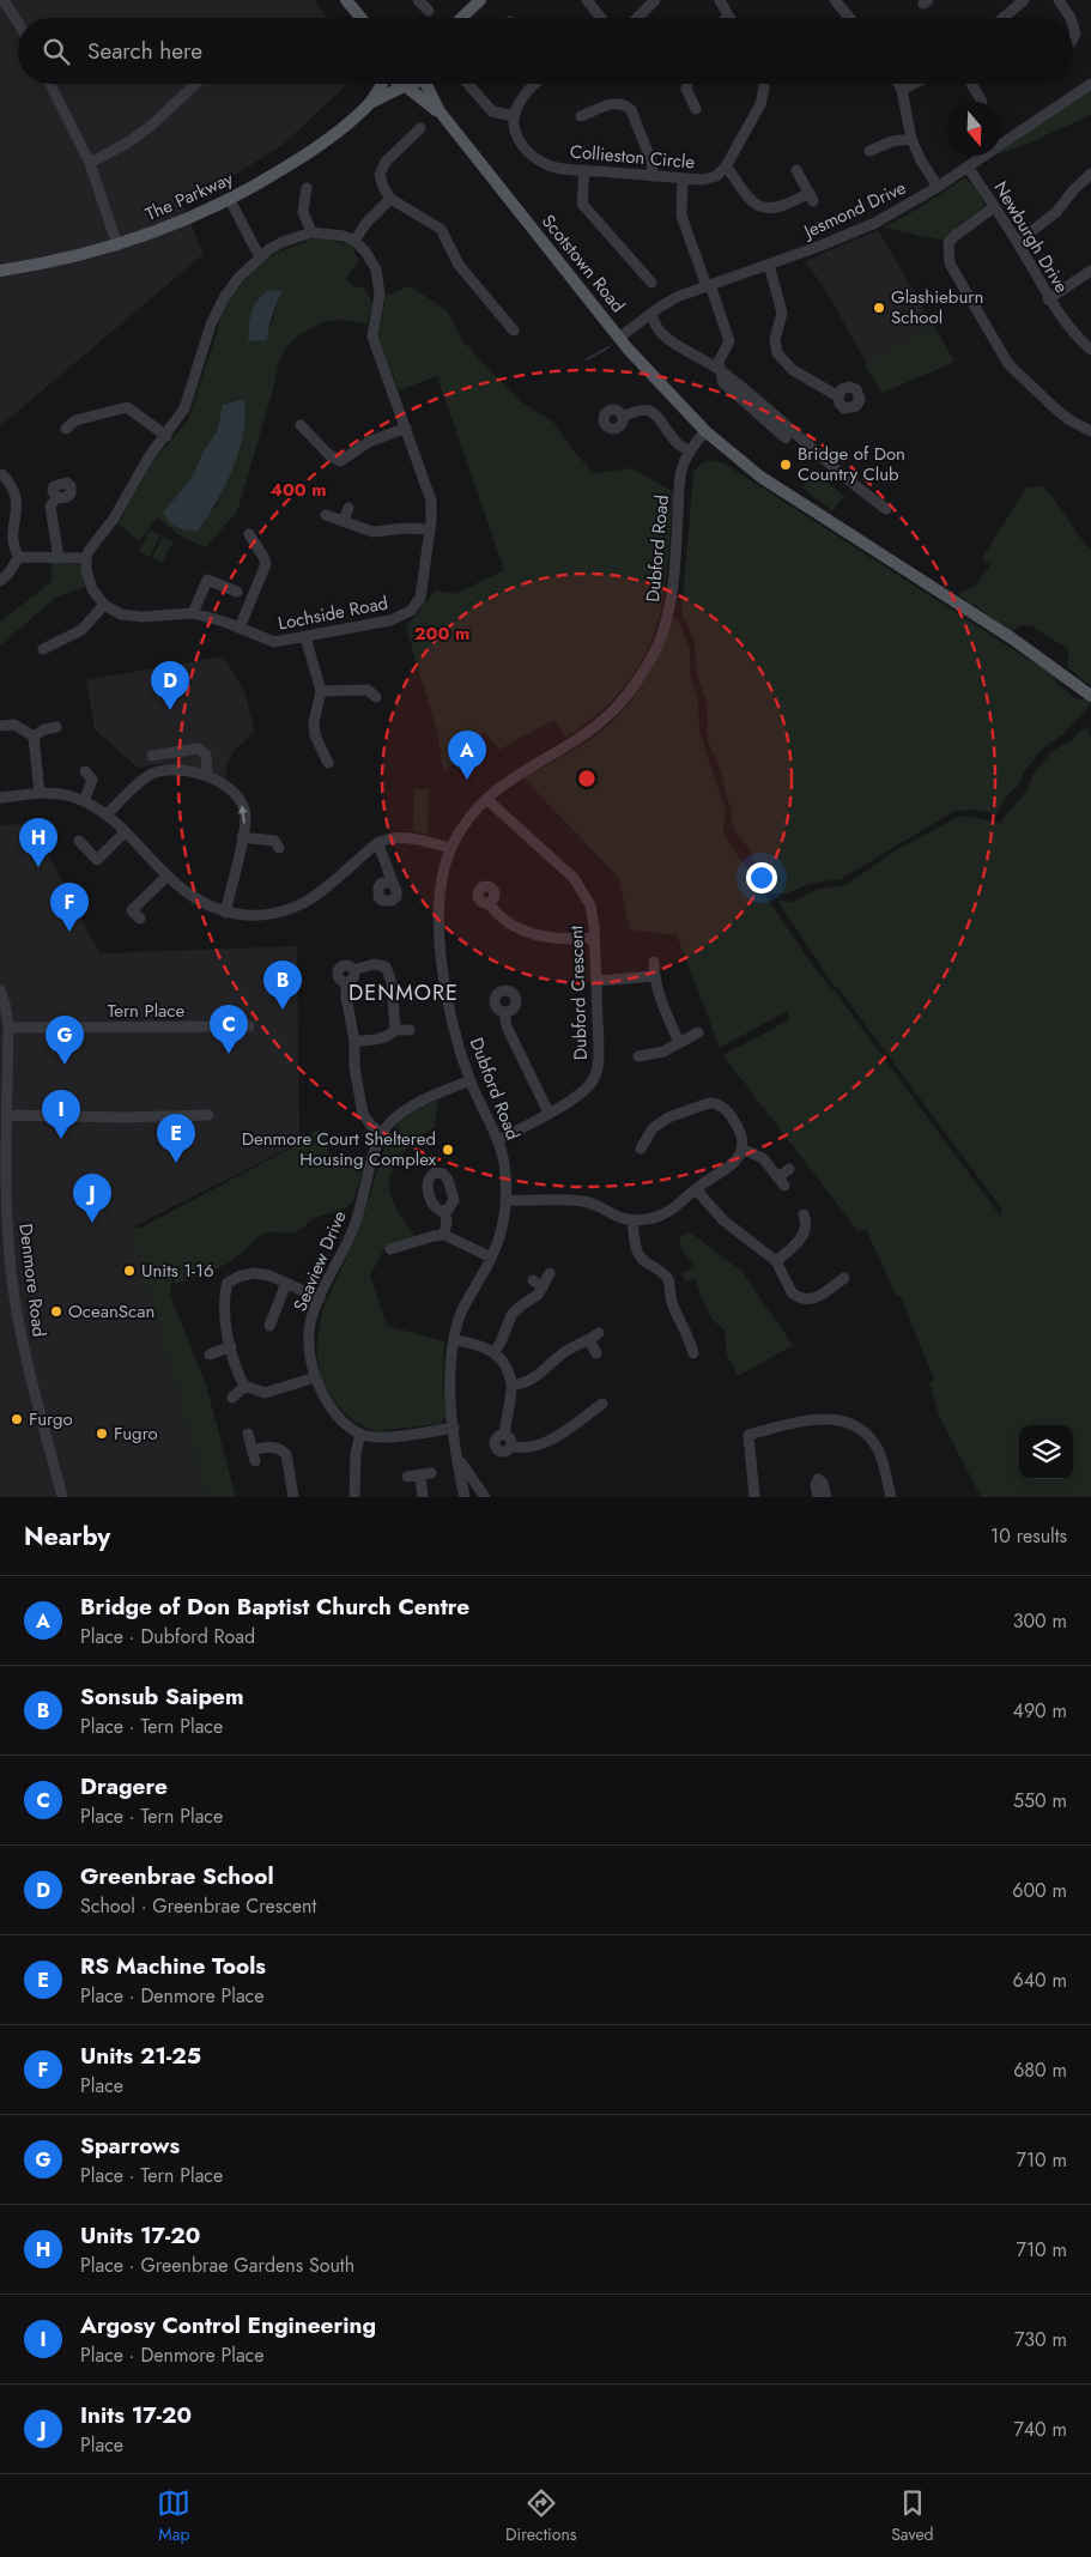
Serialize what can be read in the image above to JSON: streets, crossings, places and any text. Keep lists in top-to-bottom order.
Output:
{
  "streets": {
    "main road": ["The Parkway", "Scotstown Road"],
    "street": [
      "Collieston Circle",
      "Jesmond Drive",
      "Newburgh Drive",
      "Dubford Road",
      "Lochside Road",
      "Dubford Crescent",
      "Tern Place",
      "Seaview Drive",
      "Denmore Road"
    ]
  },
  "crossings": [
    ["Jesmond Drive", "Newburgh Drive"],
    ["Jesmond Drive", "Scotstown Road"],
    ["Scotstown Road", "Dubford Road"],
    ["Dubford Road", "Dubford Crescent"],
    ["Dubford Road", "Seaview Drive"],
    ["Tern Place", "Denmore Road"]
  ],
  "districts": ["DENMORE"],
  "places": [
    "Glashieburn School",
    "Bridge of Don Country Club",
    "Denmore Court Sheltered Housing Complex",
    "Units 1-16",
    "OceanScan",
    "Furgo",
    "Fugro"
  ],
  "north": "bottom",
  "page": {
    "search": "Search here",
    "pins": [
      "D",
      "A",
      "H",
      "F",
      "B",
      "C",
      "G",
      "I",
      "E",
      "J"
    ],
    "heading": ["Nearby", "10 results"],
    "list": [
      {
        "mark": "A",
        "name": "Bridge of Don Baptist Church Centre",
        "note": "Place · Dubford Road",
        "value": "300 m"
      },
      {
        "mark": "B",
        "name": "Sonsub Saipem",
        "note": "Place · Tern Place",
        "value": "490 m"
      },
      {
        "mark": "C",
        "name": "Dragere",
        "note": "Place · Tern Place",
        "value": "550 m"
      },
      {
        "mark": "D",
        "name": "Greenbrae School",
        "note": "School · Greenbrae Crescent",
        "value": "600 m"
      },
      {
        "mark": "E",
        "name": "RS Machine Tools",
        "note": "Place · Denmore Place",
        "value": "640 m"
      },
      {
        "mark": "F",
        "name": "Units 21-25",
        "note": "Place",
        "value": "680 m"
      },
      {
        "mark": "G",
        "name": "Sparrows",
        "note": "Place · Tern Place",
        "value": "710 m"
      },
      {
        "mark": "H",
        "name": "Units 17-20",
        "note": "Place · Greenbrae Gardens South",
        "value": "710 m"
      },
      {
        "mark": "I",
        "name": "Argosy Control Engineering",
        "note": "Place · Denmore Place",
        "value": "730 m"
      },
      {
        "mark": "J",
        "name": "Inits 17-20",
        "note": "Place",
        "value": "740 m"
      }
    ],
    "nav": ["Map", "Directions", "Saved"]
  },
  "rings": ["400 m", "200 m"]
}
